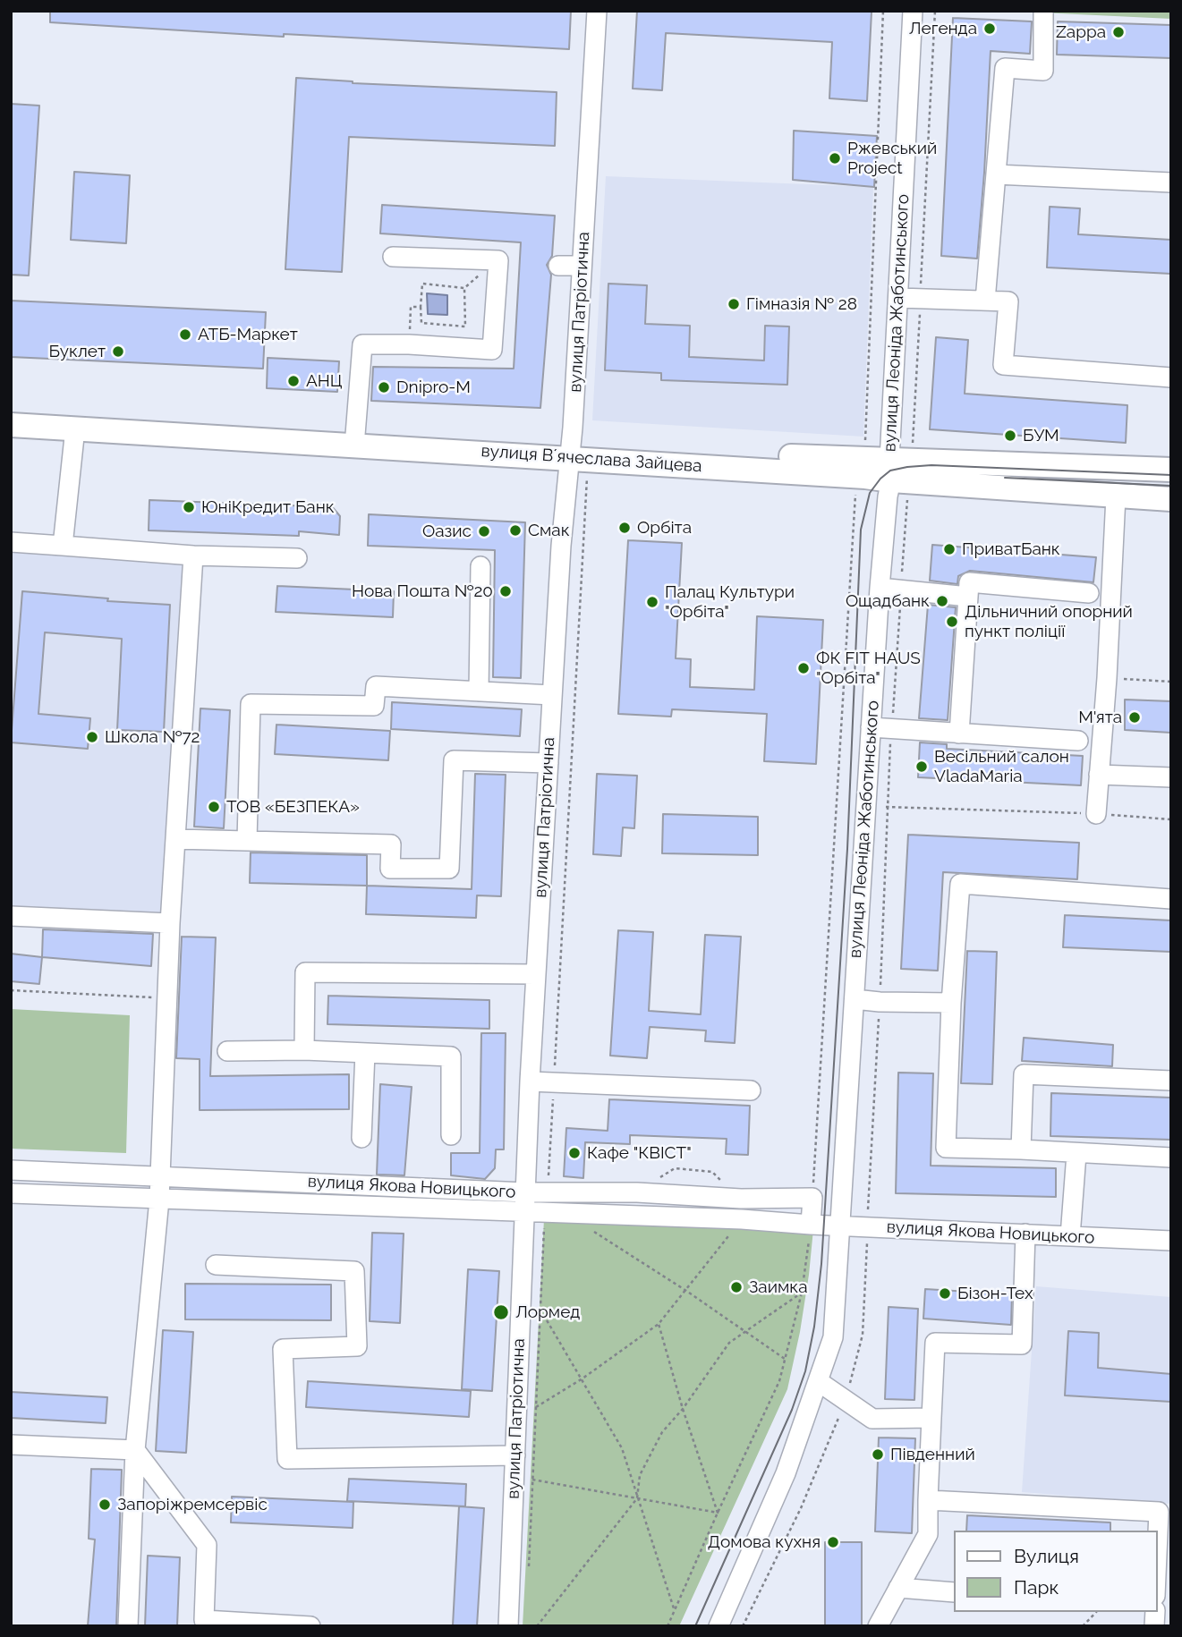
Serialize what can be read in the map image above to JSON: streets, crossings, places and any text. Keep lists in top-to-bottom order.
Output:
{
  "streets": {
    "main road": ["вулиця Вʼячеслава Зайцева"],
    "street": ["вулиця Патріотична", "вулиця Леоніда Жаботинського", "вулиця Якова Новицького"]
  },
  "crossings": [
    ["вулиця Патріотична", "вулиця Вʼячеслава Зайцева"],
    ["вулиця Патріотична", "вулиця Якова Новицького"],
    ["вулиця Леоніда Жаботинського", "вулиця Вʼячеслава Зайцева"],
    ["вулиця Леоніда Жаботинського", "вулиця Якова Новицького"]
  ],
  "places": [
    "Легенда",
    "Zappa",
    "Ржевський Project",
    "Гімназія № 28",
    "АТБ-Маркет",
    "Буклет",
    "АНЦ",
    "Dnipro-M",
    "БУМ",
    "ЮніКредит Банк",
    "Орбіта",
    "Смак",
    "Оазис",
    "ПриватБанк",
    "Нова Пошта №20",
    "Ощадбанк",
    "Палац Культури \"Орбіта\"",
    "Дільничний опорний пункт поліції",
    "ФК FIT HAUS \"Орбіта\"",
    "М'ята",
    "Школа №72",
    "Весільний салон VladaMaria",
    "ТОВ «БЕЗПЕКА»",
    "Кафе \"КВІСТ\"",
    "Заимка",
    "Бізон-Тех",
    "Лормед",
    "Південний",
    "Запоріжремсервіс",
    "Домова кухня"
  ],
  "legend": ["Вулиця", "Парк"]
}
